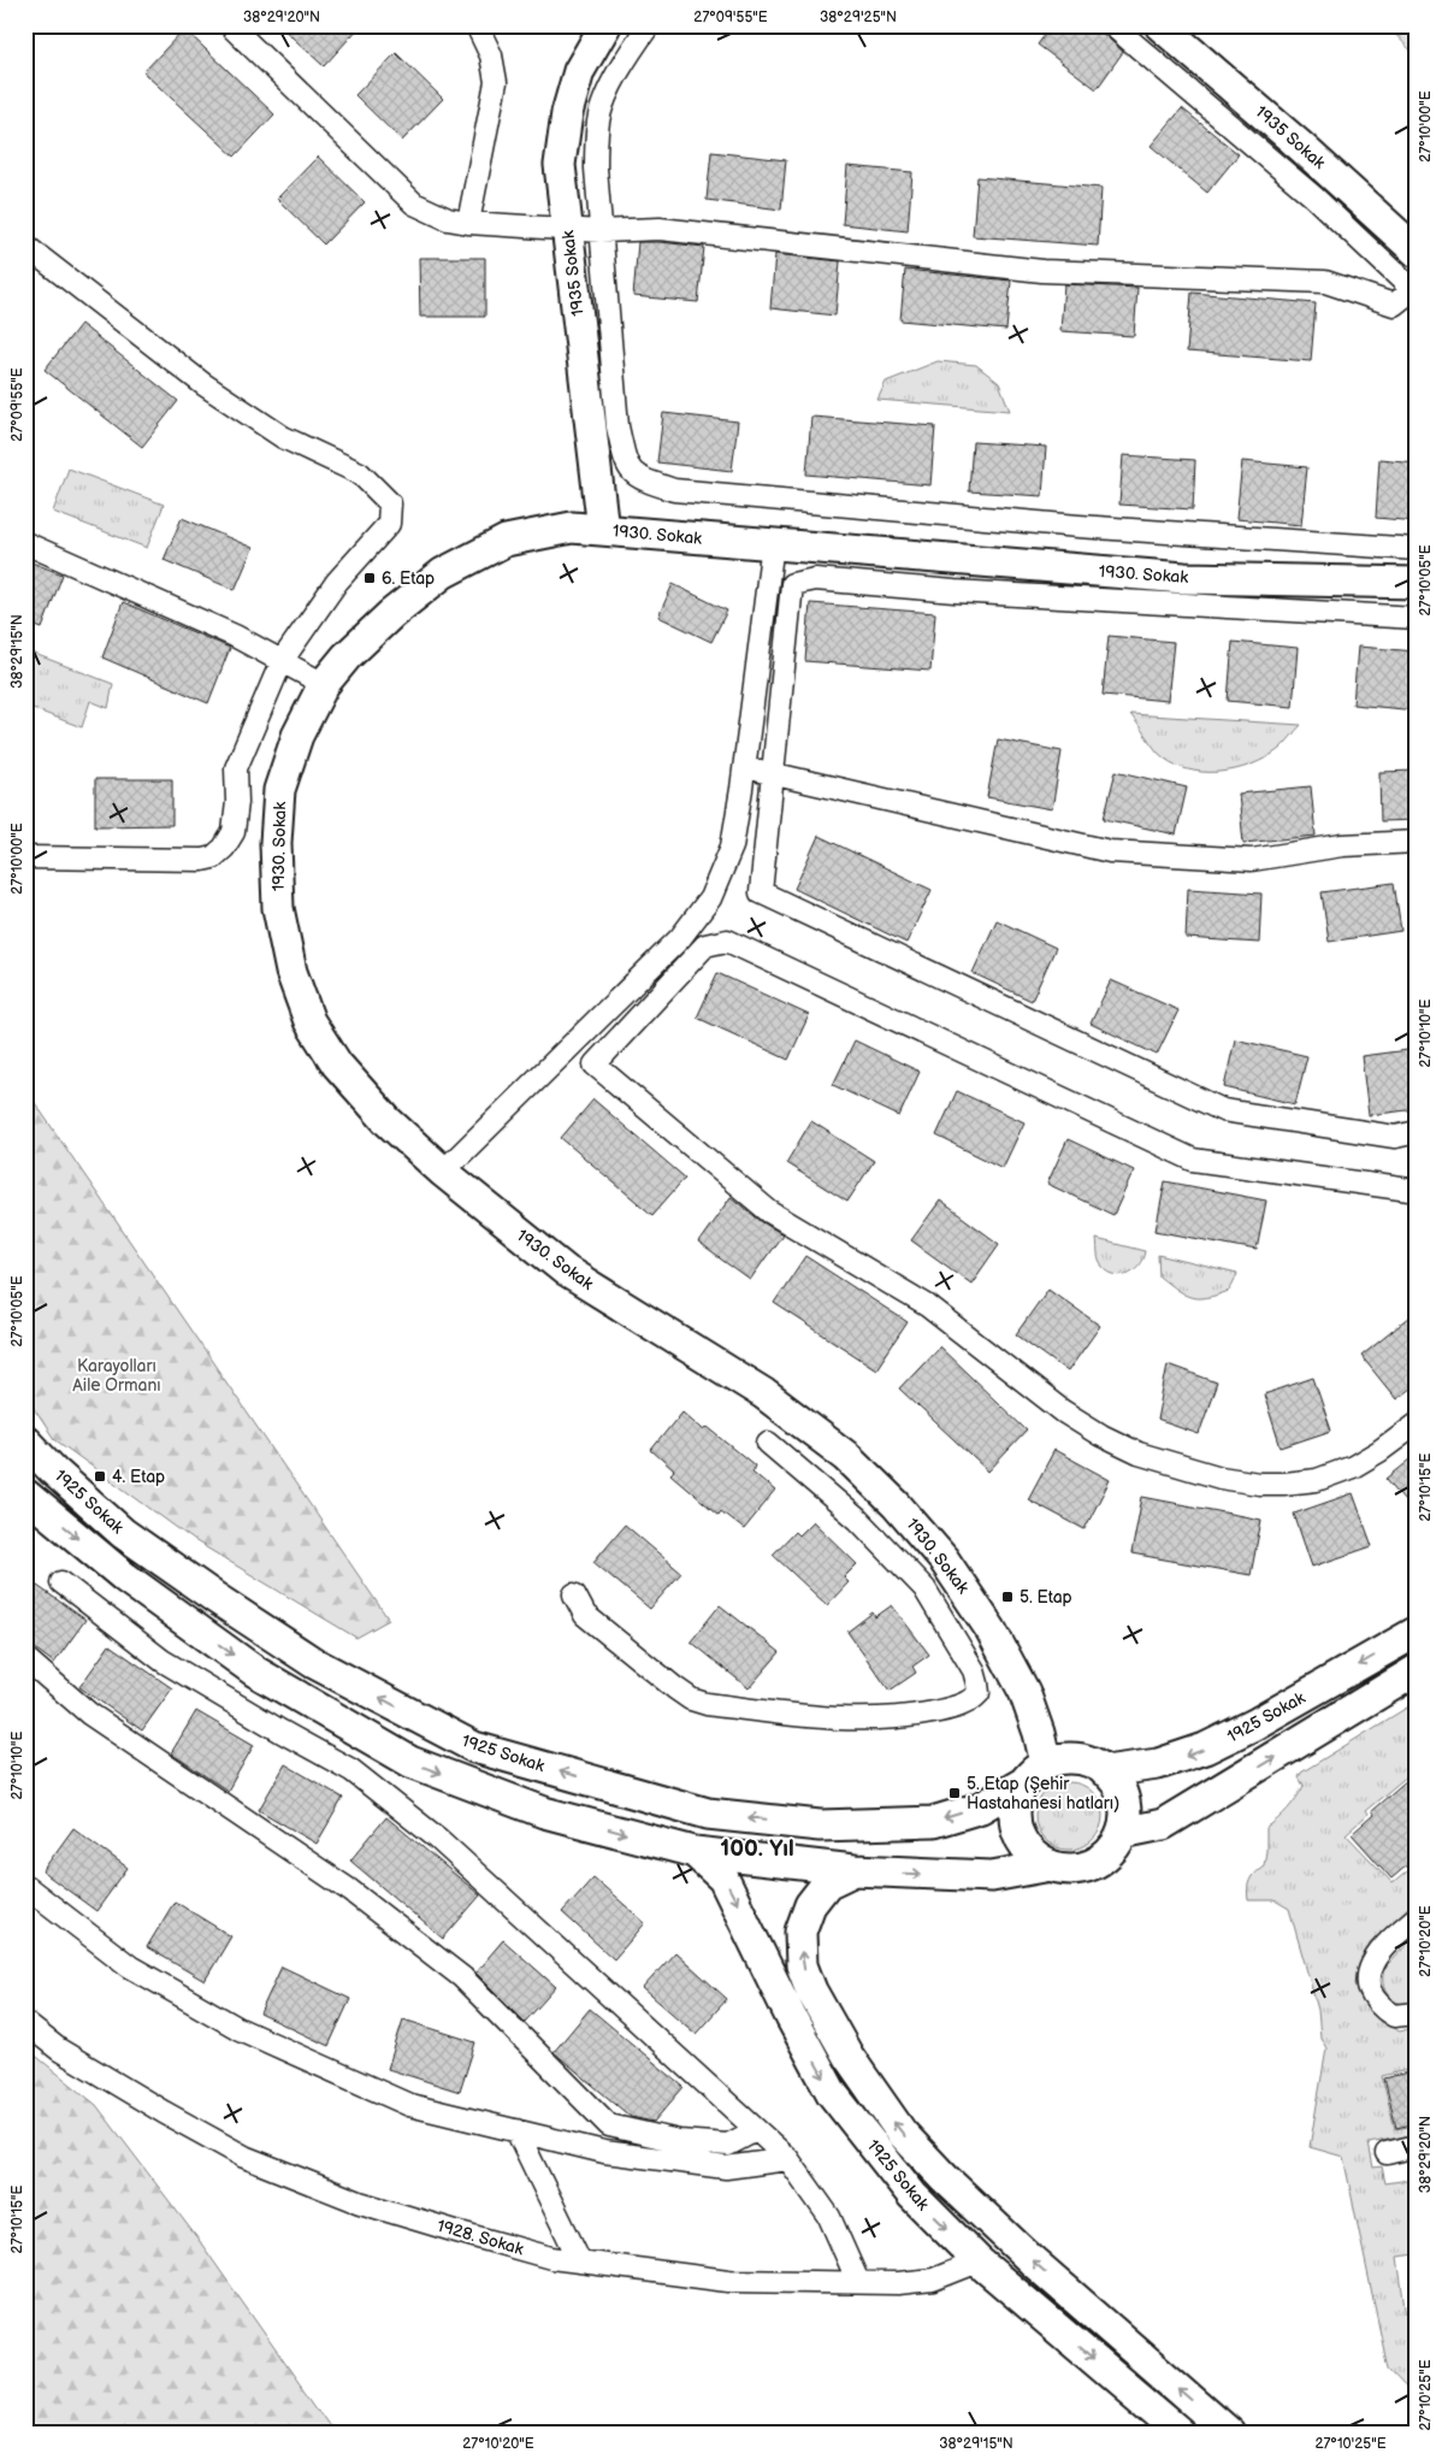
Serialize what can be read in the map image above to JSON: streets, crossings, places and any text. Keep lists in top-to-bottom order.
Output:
{
  "streets": {
    "main road": ["1935 Sokak", "1930. Sokak", "1925 Sokak"],
    "street": ["1928. Sokak"]
  },
  "crossings": [
    ["1935 Sokak", "1930. Sokak"],
    ["1930. Sokak", "1925 Sokak"],
    ["1925 Sokak", "1928. Sokak"]
  ],
  "districts": ["100. Yıl"],
  "parks": ["Karayolları Aile Ormanı"],
  "places": {
    "transit": [
      "6. Etap",
      "4. Etap",
      "5. Etap",
      "5. Etap (Şehir Hastahanesi hatları)"
    ]
  },
  "coordinates": [
    "38°29'20\"N",
    "27°09'55\"E",
    "38°29'25\"N",
    "27°10'00\"E",
    "27°10'05\"E",
    "38°29'15\"N",
    "27°10'10\"E",
    "27°10'15\"E",
    "27°10'20\"E",
    "27°10'25\"E"
  ]
}
